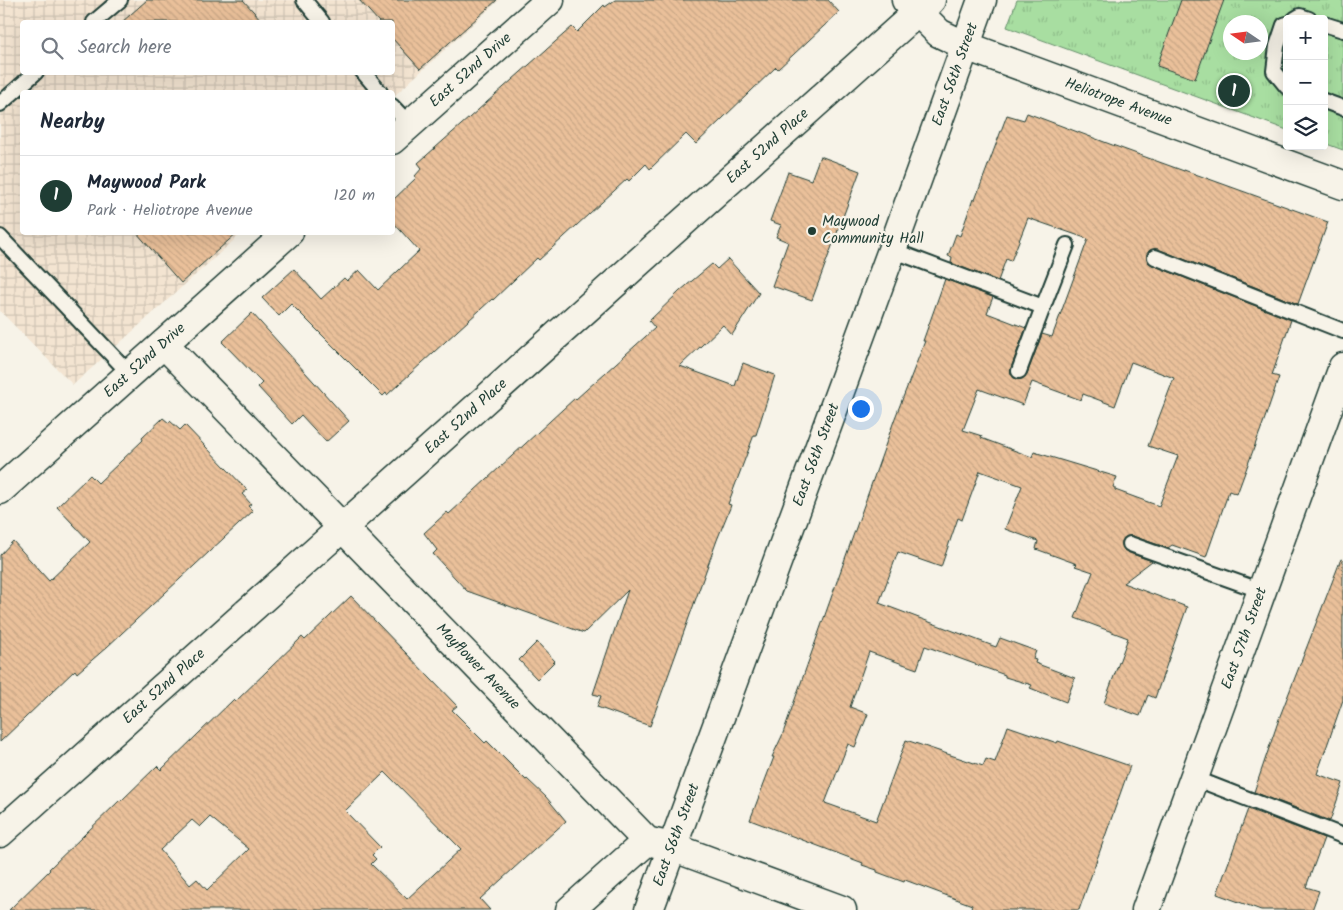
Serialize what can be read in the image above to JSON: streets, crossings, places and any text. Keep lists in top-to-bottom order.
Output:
{
  "streets": {
    "street": [
      "East 52nd Drive",
      "East 56th Street",
      "Heliotrope Avenue",
      "East 52nd Place",
      "East 57th Street",
      "Mayflower Avenue"
    ]
  },
  "crossings": [
    ["East 52nd Drive", "Mayflower Avenue"],
    ["East 56th Street", "Heliotrope Avenue"],
    ["East 56th Street", "Mayflower Avenue"],
    ["Heliotrope Avenue", "East 52nd Place"],
    ["East 52nd Place", "Mayflower Avenue"]
  ],
  "places": ["Maywood Community Hall"],
  "north": "left",
  "page": {
    "map_buttons": ["+", "−"],
    "search": "Search here",
    "pins": "1",
    "heading": "Nearby",
    "list": [
      {
        "mark": "1",
        "name": "Maywood Park",
        "note": "Park · Heliotrope Avenue",
        "value": "120 m"
      }
    ]
  }
}
